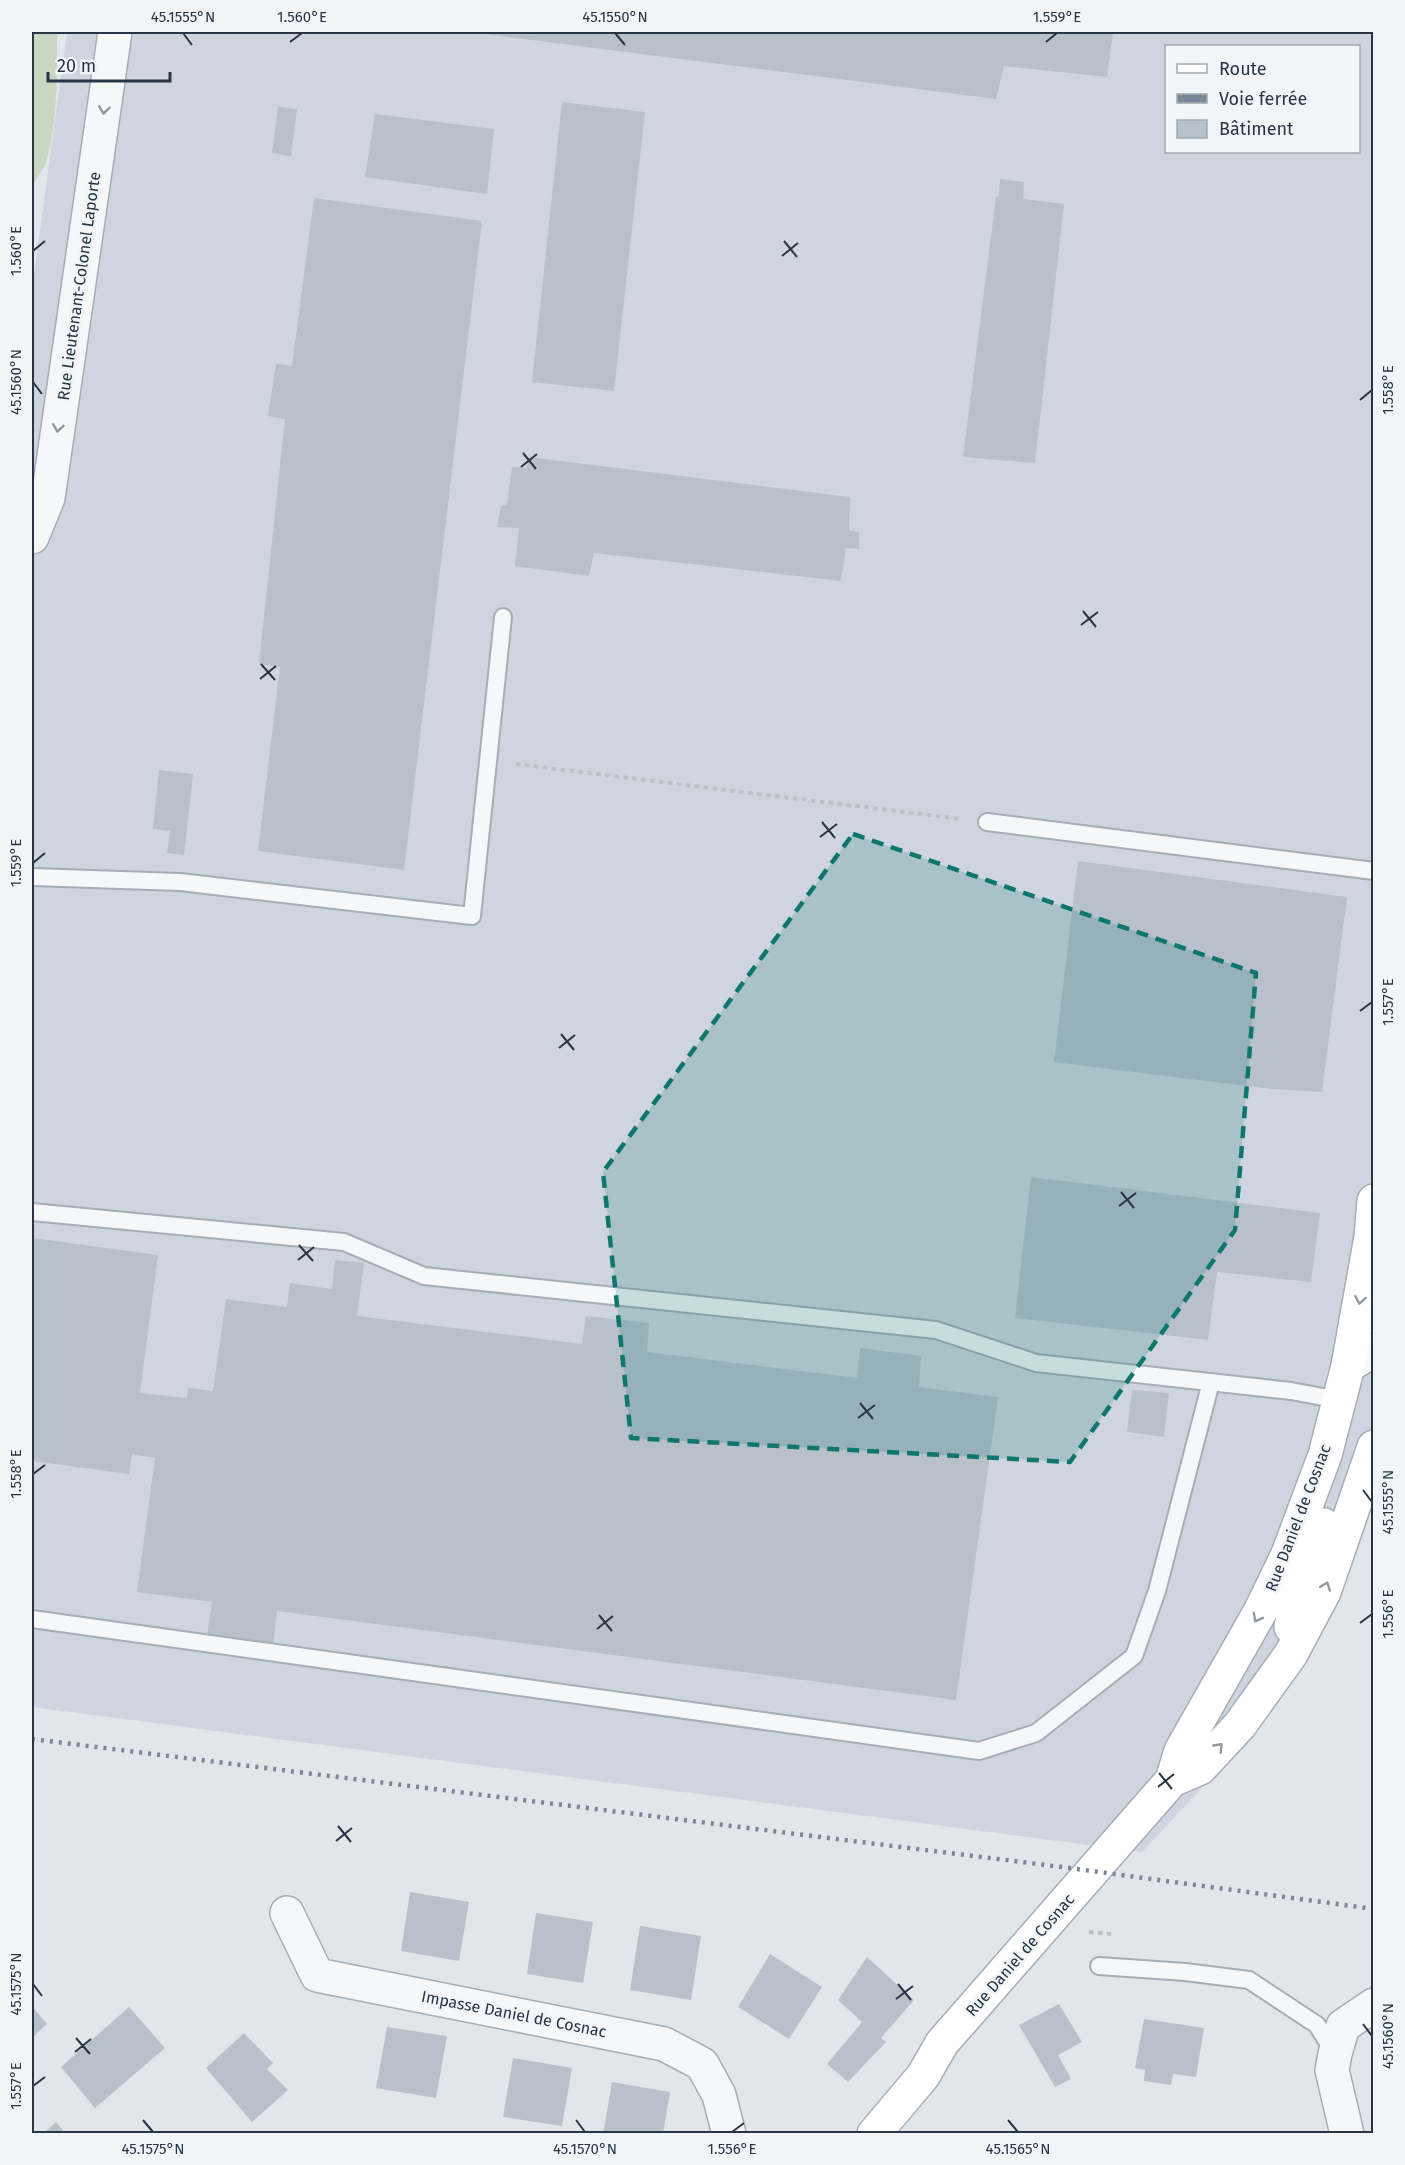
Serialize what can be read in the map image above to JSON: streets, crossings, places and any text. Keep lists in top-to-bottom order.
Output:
{
  "streets": {
    "street": ["Rue Lieutenant-Colonel Laporte", "Rue Daniel de Cosnac", "Impasse Daniel de Cosnac"]
  },
  "one_way": ["Rue Lieutenant-Colonel Laporte"],
  "legend": ["Route", "Voie ferrée", "Bâtiment"],
  "scale_bar": "20 m",
  "coordinates": [
    "45.1555°N",
    "1.560°E",
    "45.1550°N",
    "1.559°E",
    "45.1560°N",
    "1.558°E",
    "1.557°E",
    "1.556°E",
    "45.1575°N",
    "45.1570°N",
    "45.1565°N"
  ]
}
